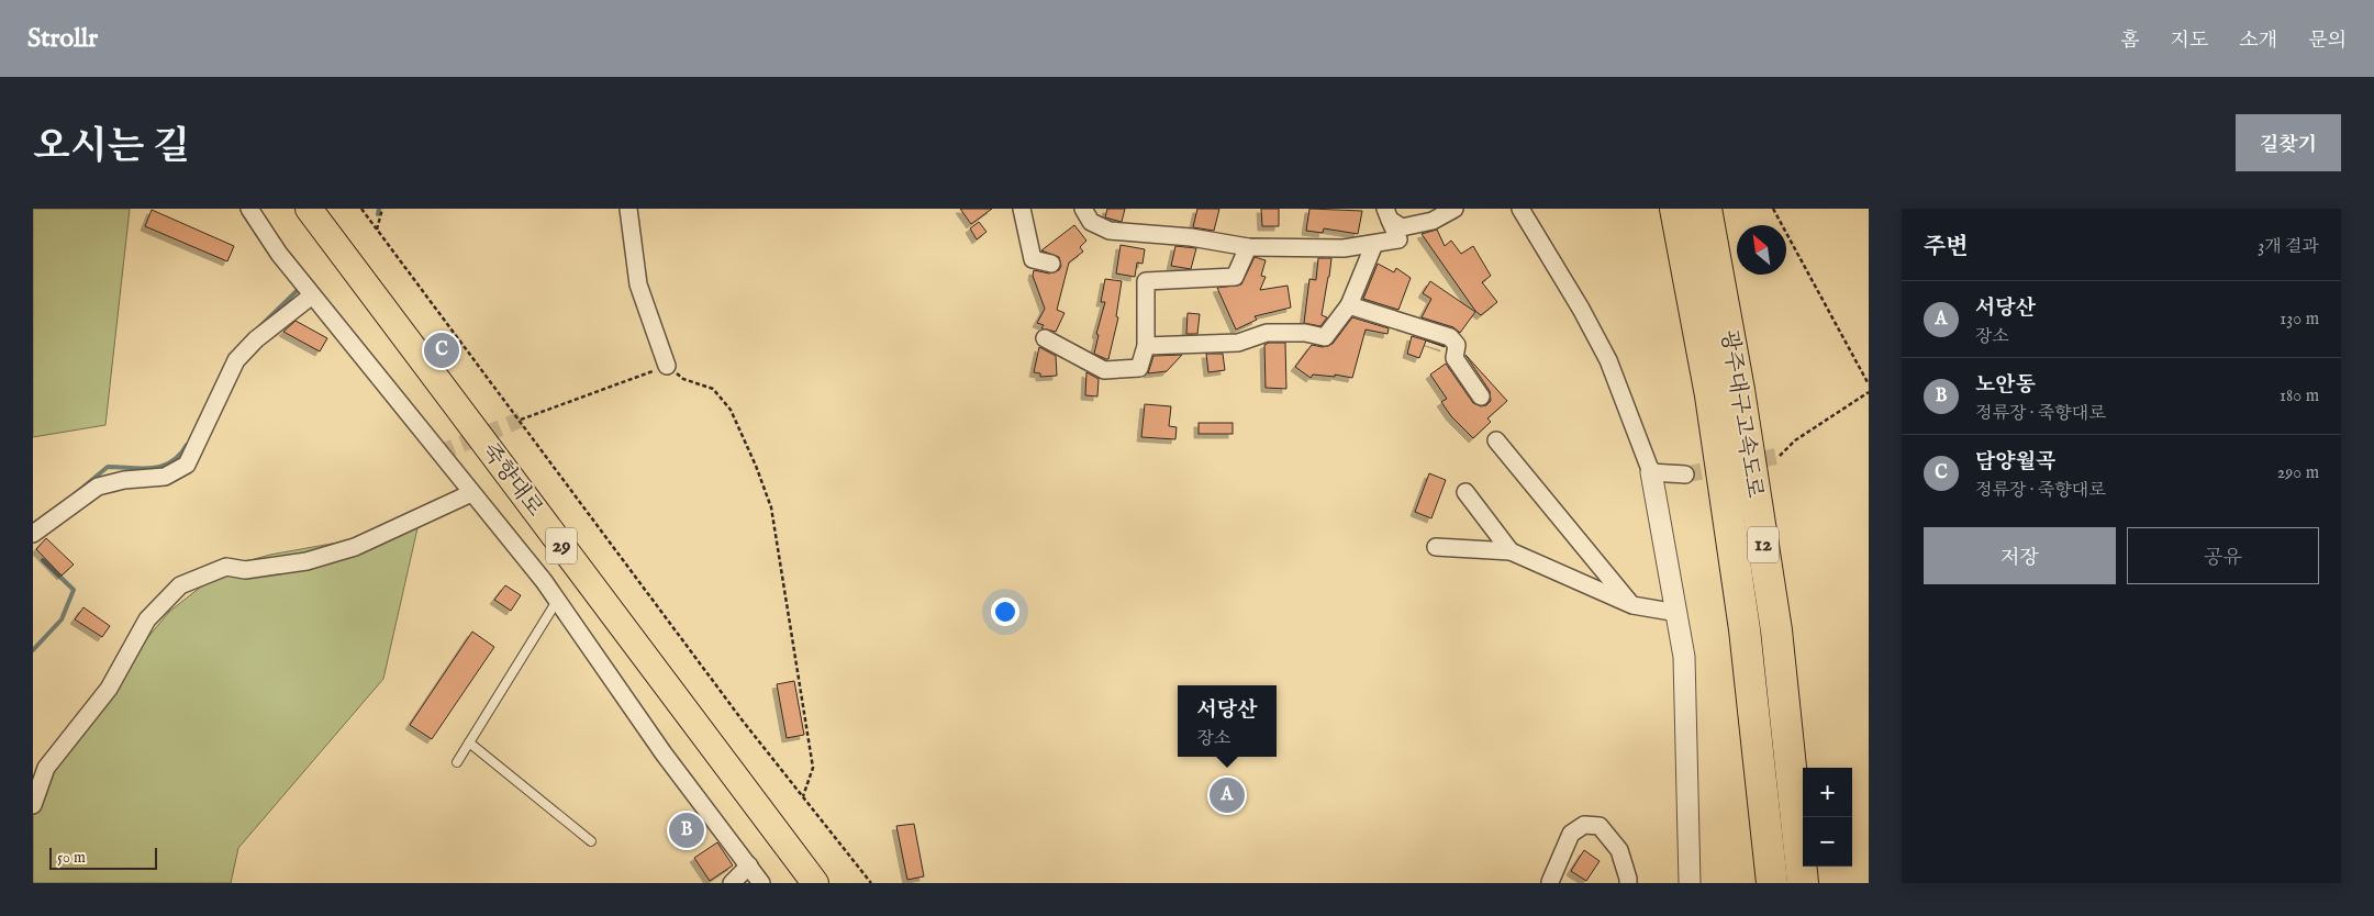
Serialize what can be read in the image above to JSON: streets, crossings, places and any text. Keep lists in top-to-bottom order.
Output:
{
  "streets": {
    "highway": ["광주대구고속도로", "12"],
    "main road": ["죽향대로", "29"]
  },
  "scale_bar": "50 m",
  "north": "top left",
  "page": {
    "header": "Strollr",
    "nav": [
      "홈",
      "지도",
      "소개",
      "문의"
    ],
    "title": "오시는 길",
    "buttons": [
      "길찾기",
      ["저장", "공유"]
    ],
    "heading": ["주변", "3개 결과"],
    "list": [
      {
        "mark": "A",
        "name": "서당산",
        "note": "장소",
        "value": "130 m"
      },
      {
        "mark": "B",
        "name": "노안동",
        "note": "정류장 · 죽향대로",
        "value": "180 m"
      },
      {
        "mark": "C",
        "name": "담양월곡",
        "note": "정류장 · 죽향대로",
        "value": "290 m"
      }
    ],
    "pins": ["C", "A", "B"],
    "popup": ["서당산", "장소"],
    "map_buttons": ["+", "−"],
    "scale": "50 m"
  }
}
